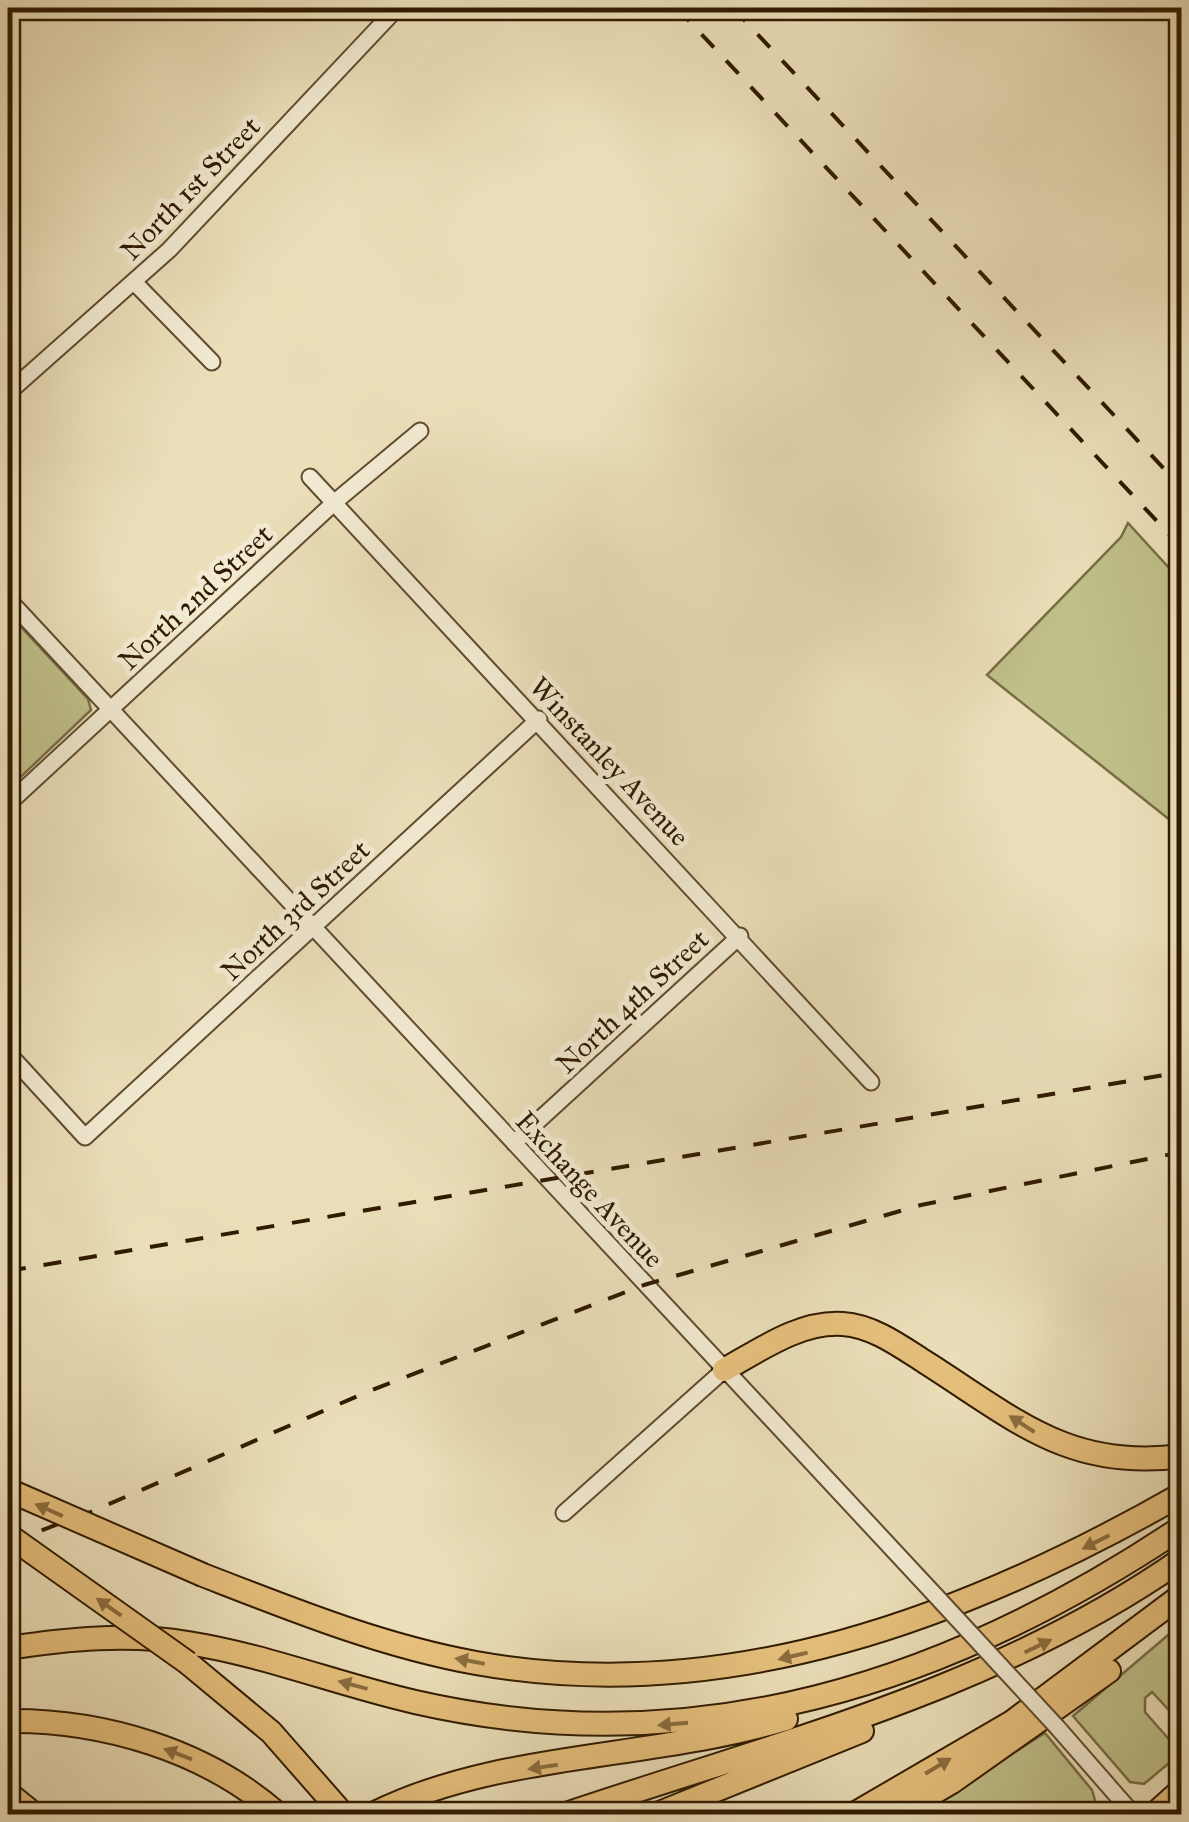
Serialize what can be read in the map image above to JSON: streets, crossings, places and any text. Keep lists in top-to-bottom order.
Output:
{
  "streets": {
    "street": [
      "North 1st Street",
      "North 2nd Street",
      "Winstanley Avenue",
      "North 3rd Street",
      "North 4th Street",
      "Exchange Avenue"
    ]
  },
  "crossings": [
    ["North 2nd Street", "Winstanley Avenue"],
    ["North 2nd Street", "Exchange Avenue"],
    ["Winstanley Avenue", "North 3rd Street"],
    ["Winstanley Avenue", "North 4th Street"],
    ["North 3rd Street", "Exchange Avenue"],
    ["North 4th Street", "Exchange Avenue"]
  ]
}
